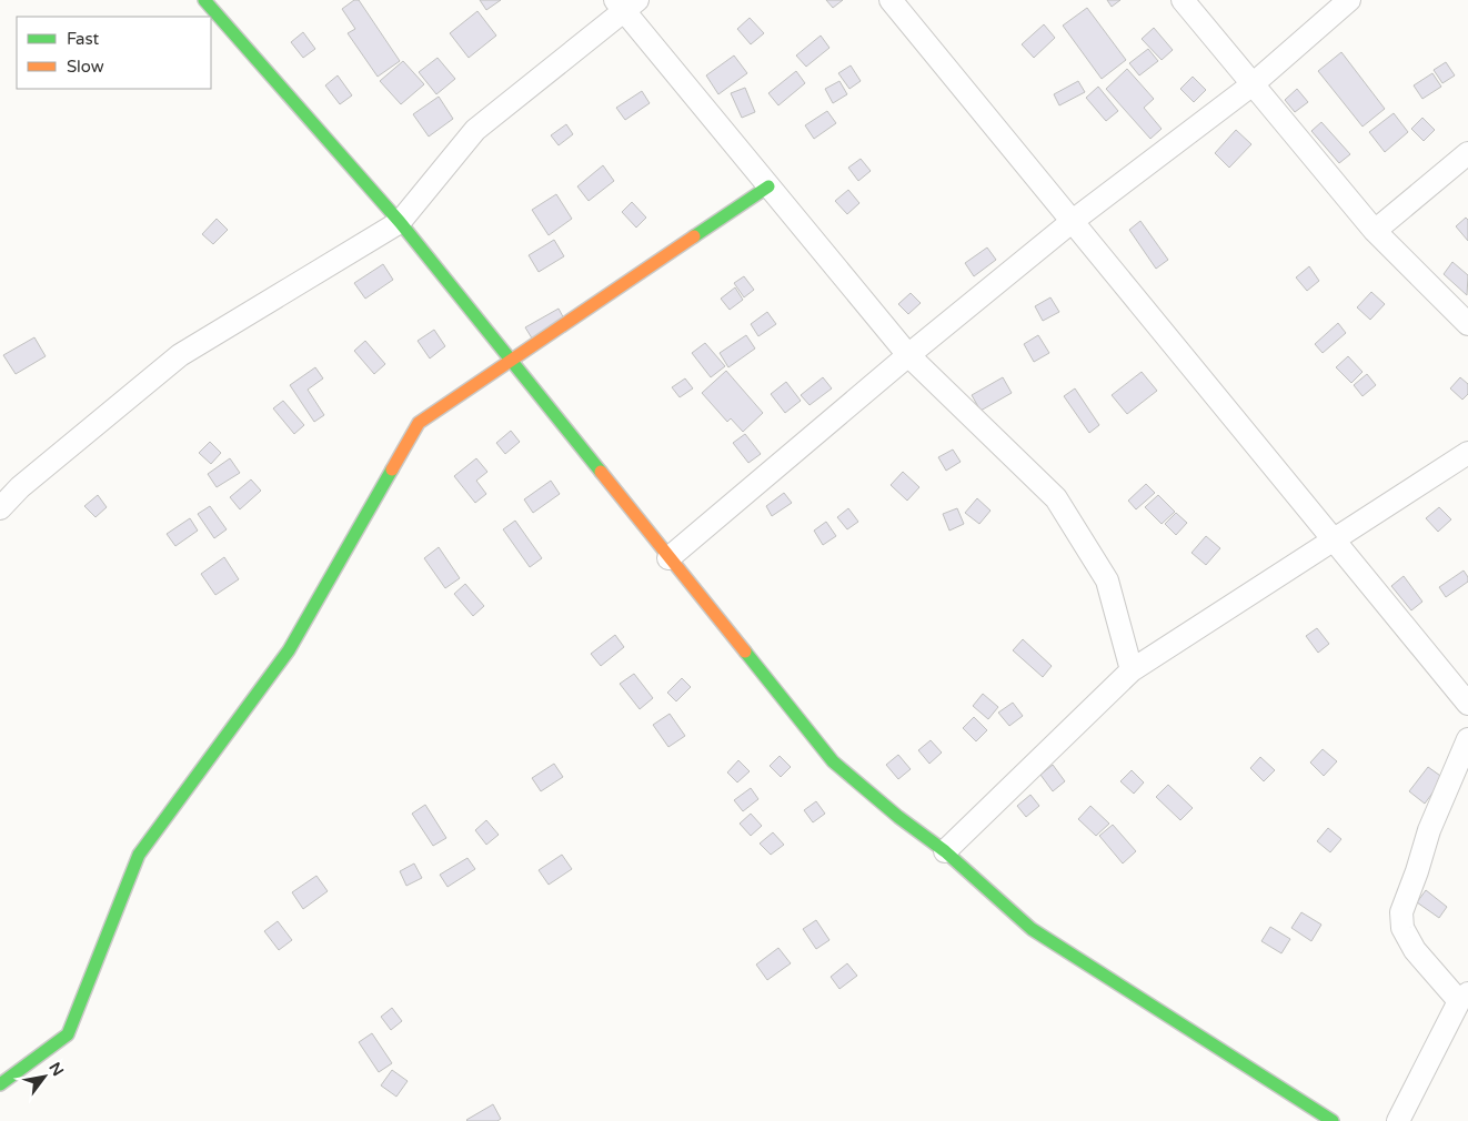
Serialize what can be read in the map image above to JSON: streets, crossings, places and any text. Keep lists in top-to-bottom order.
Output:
{
  "legend": ["Fast", "Slow"],
  "north": "top right"
}
